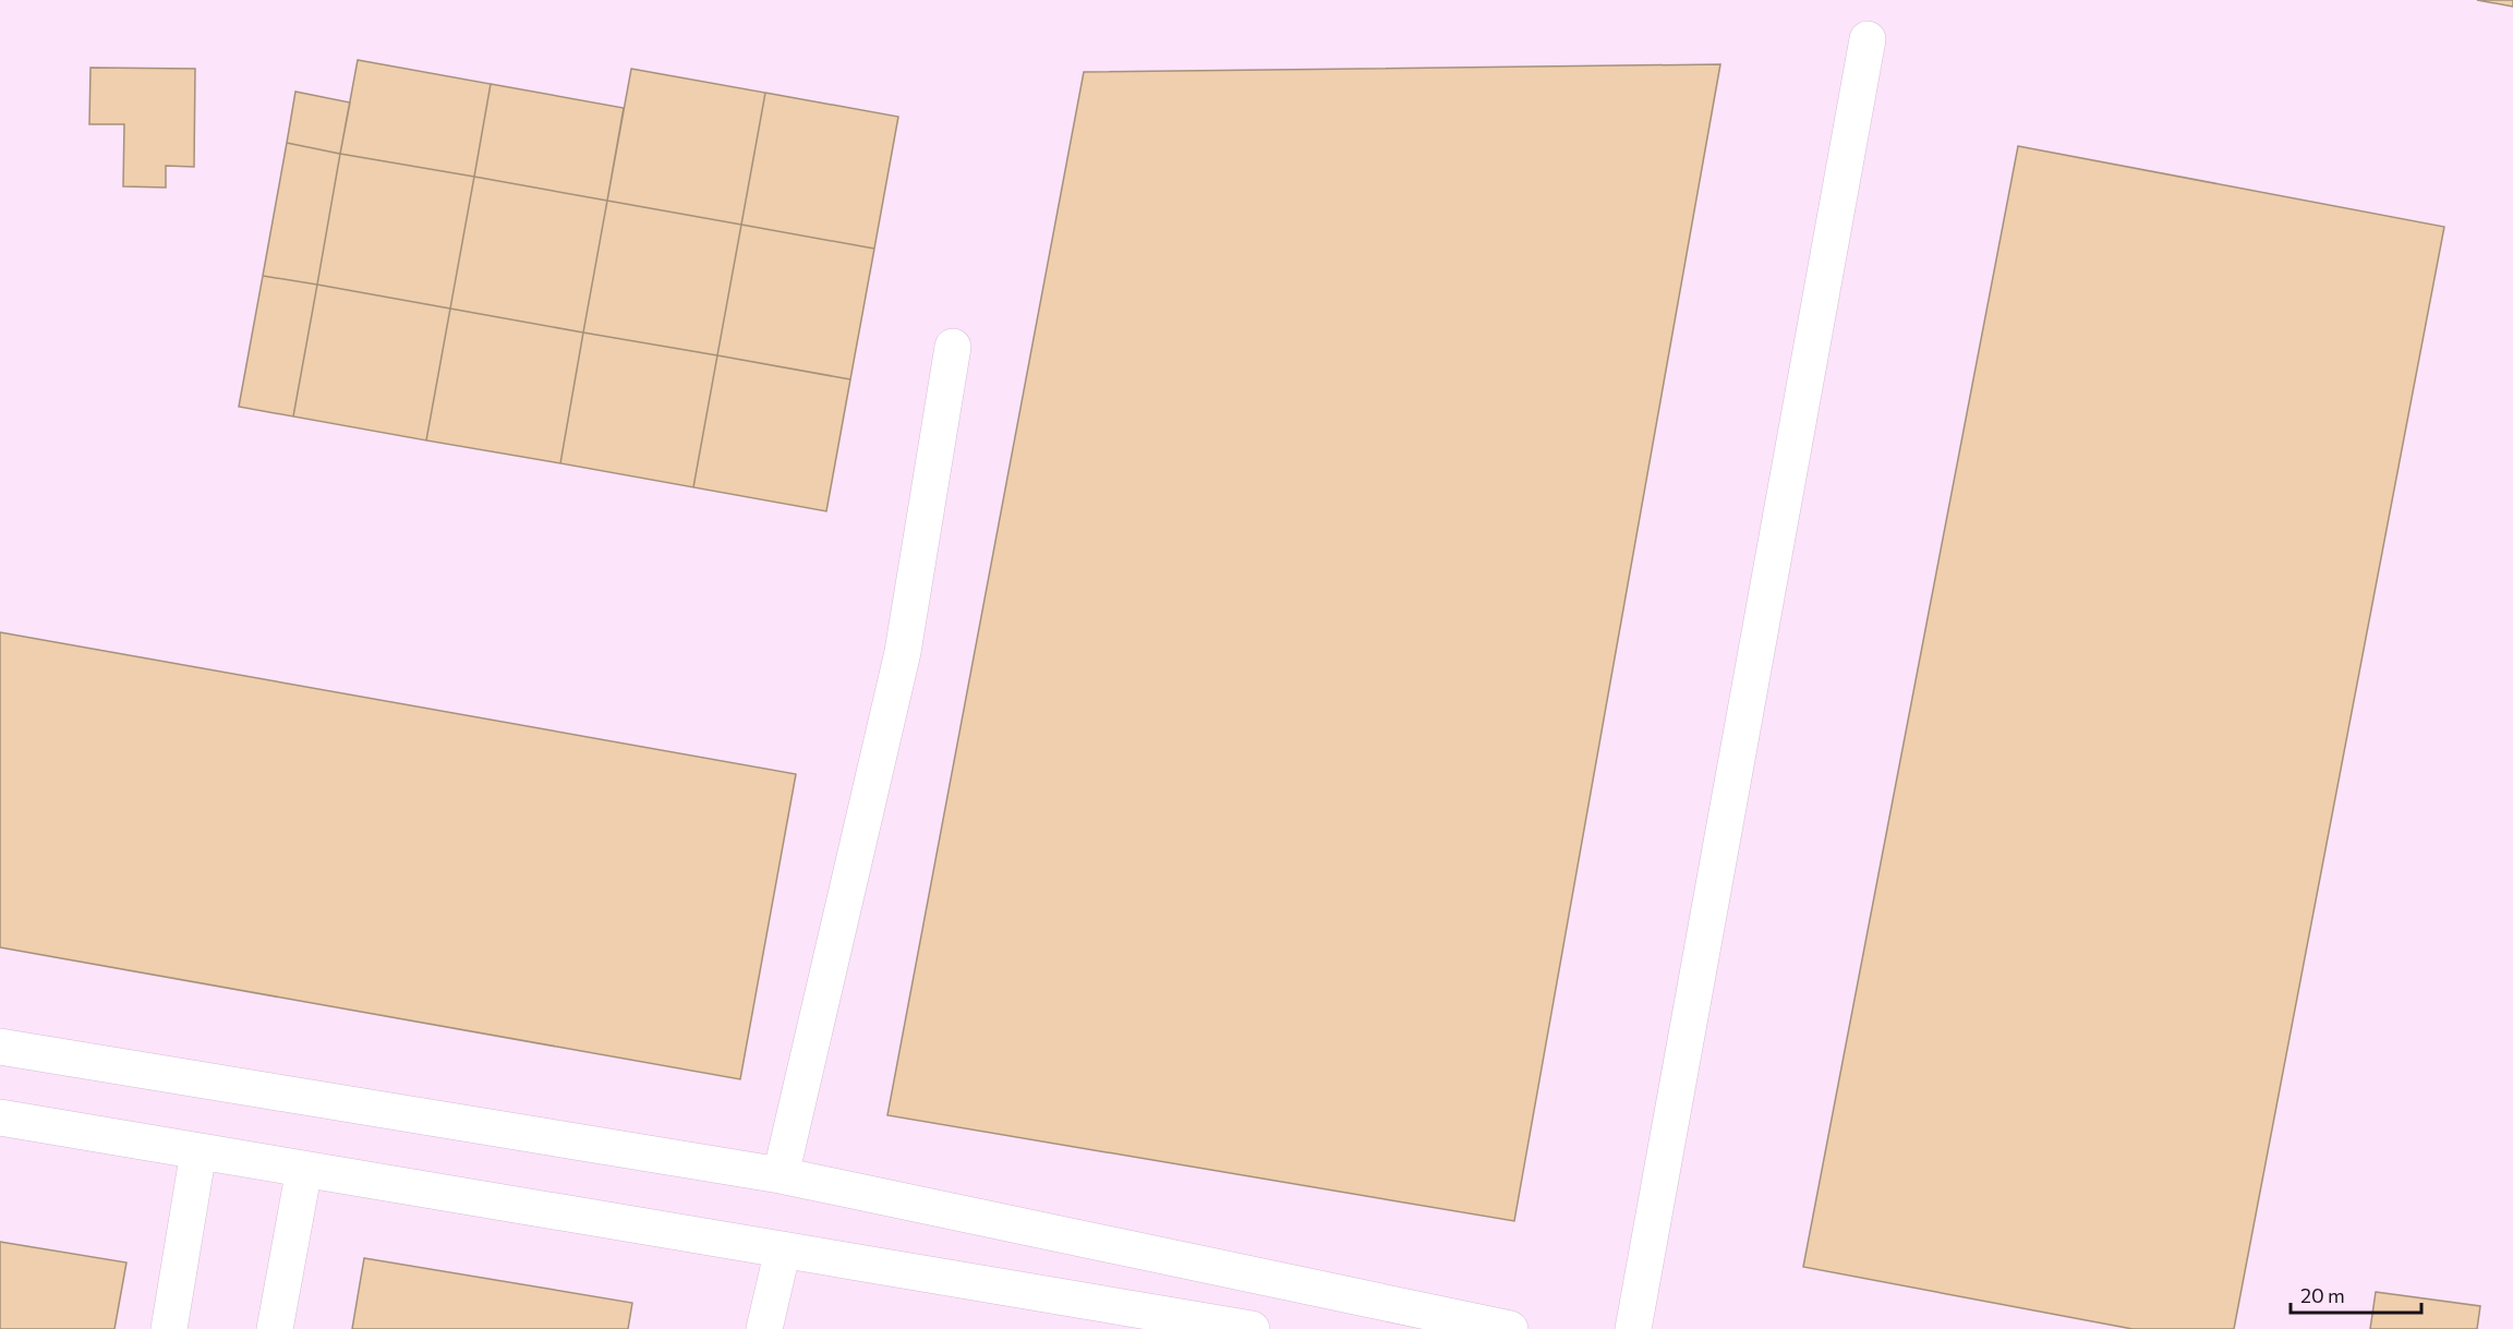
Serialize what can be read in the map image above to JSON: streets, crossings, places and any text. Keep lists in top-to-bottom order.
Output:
{
  "scale_bar": "20 m"
}
